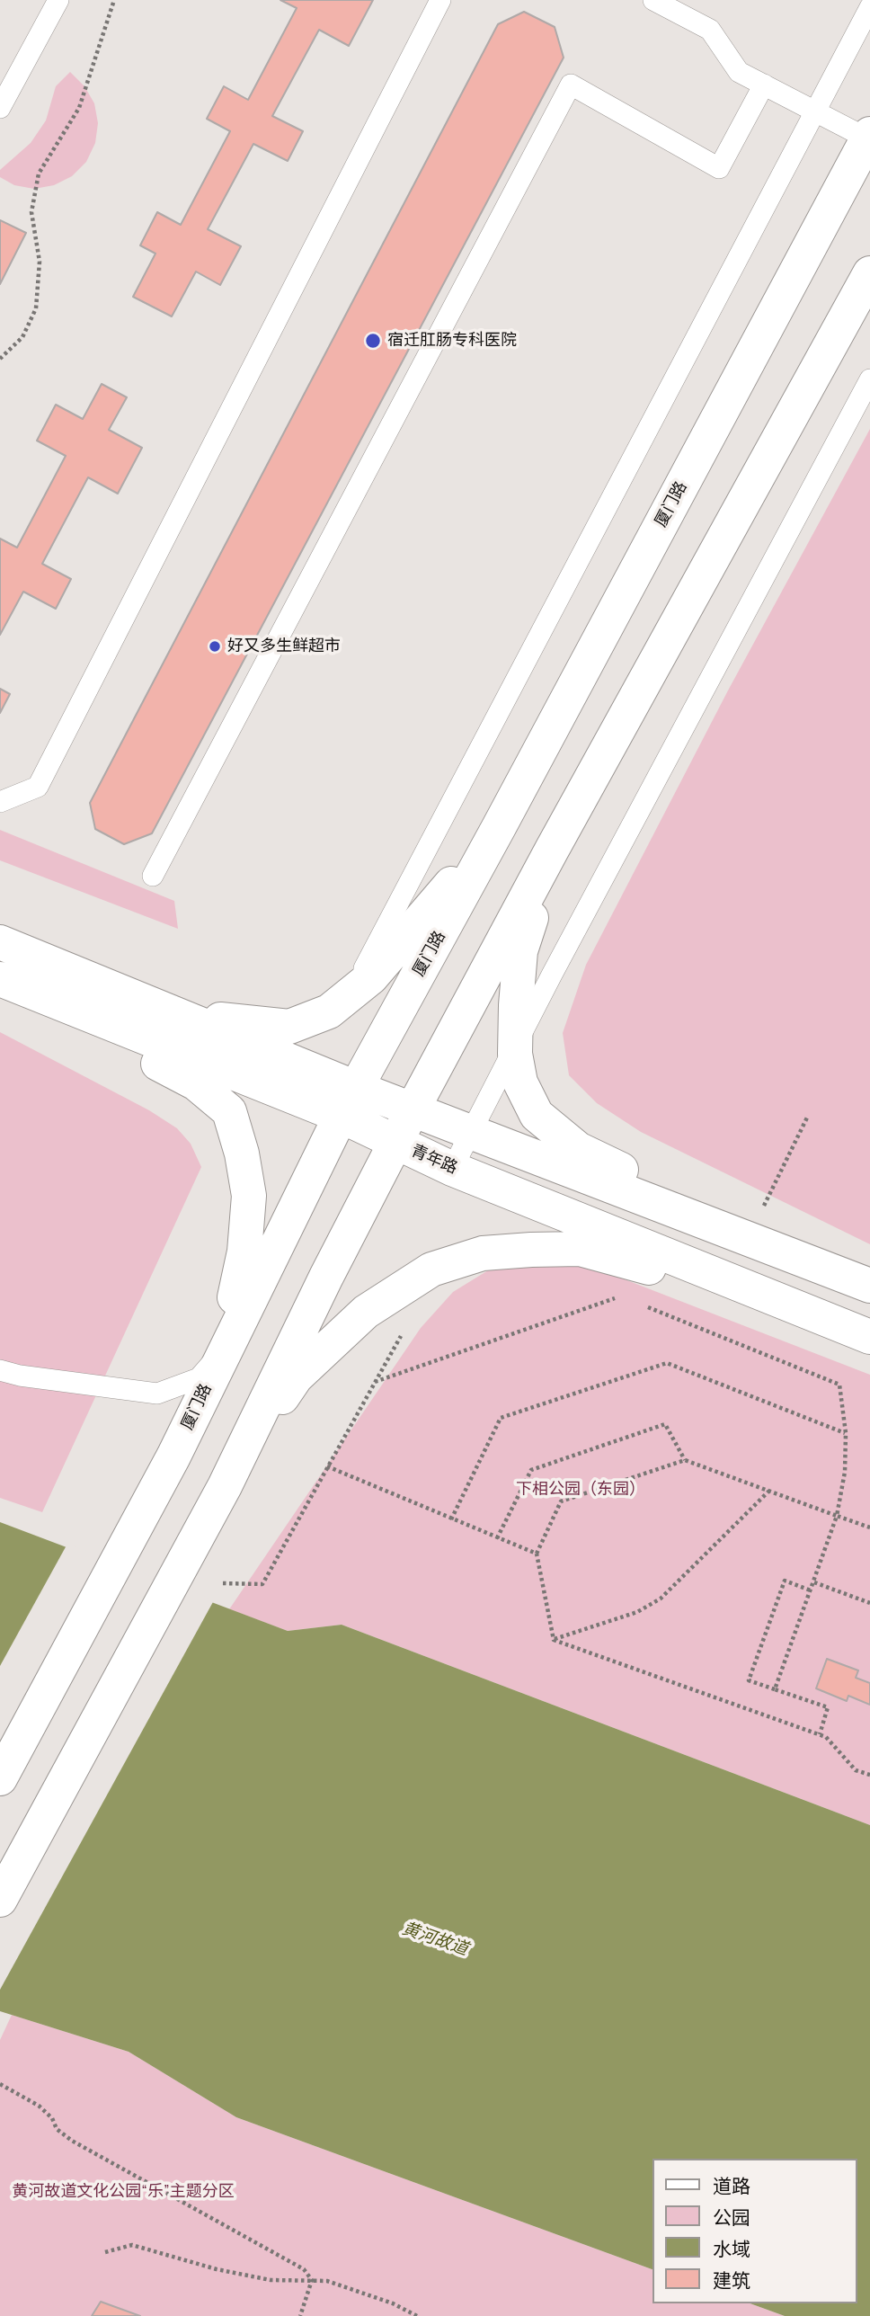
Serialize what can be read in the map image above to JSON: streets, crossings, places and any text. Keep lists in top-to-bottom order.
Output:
{
  "streets": {
    "street": ["厦门路", "青年路"]
  },
  "crossings": [
    ["厦门路", "青年路"]
  ],
  "water": ["黄河故道"],
  "parks": ["下相公园（东园）", "黄河故道文化公园“乐”主题分区"],
  "places": ["宿迁肛肠专科医院", "好又多生鲜超市"],
  "legend": [
    "道路",
    "公园",
    "水域",
    "建筑"
  ]
}
